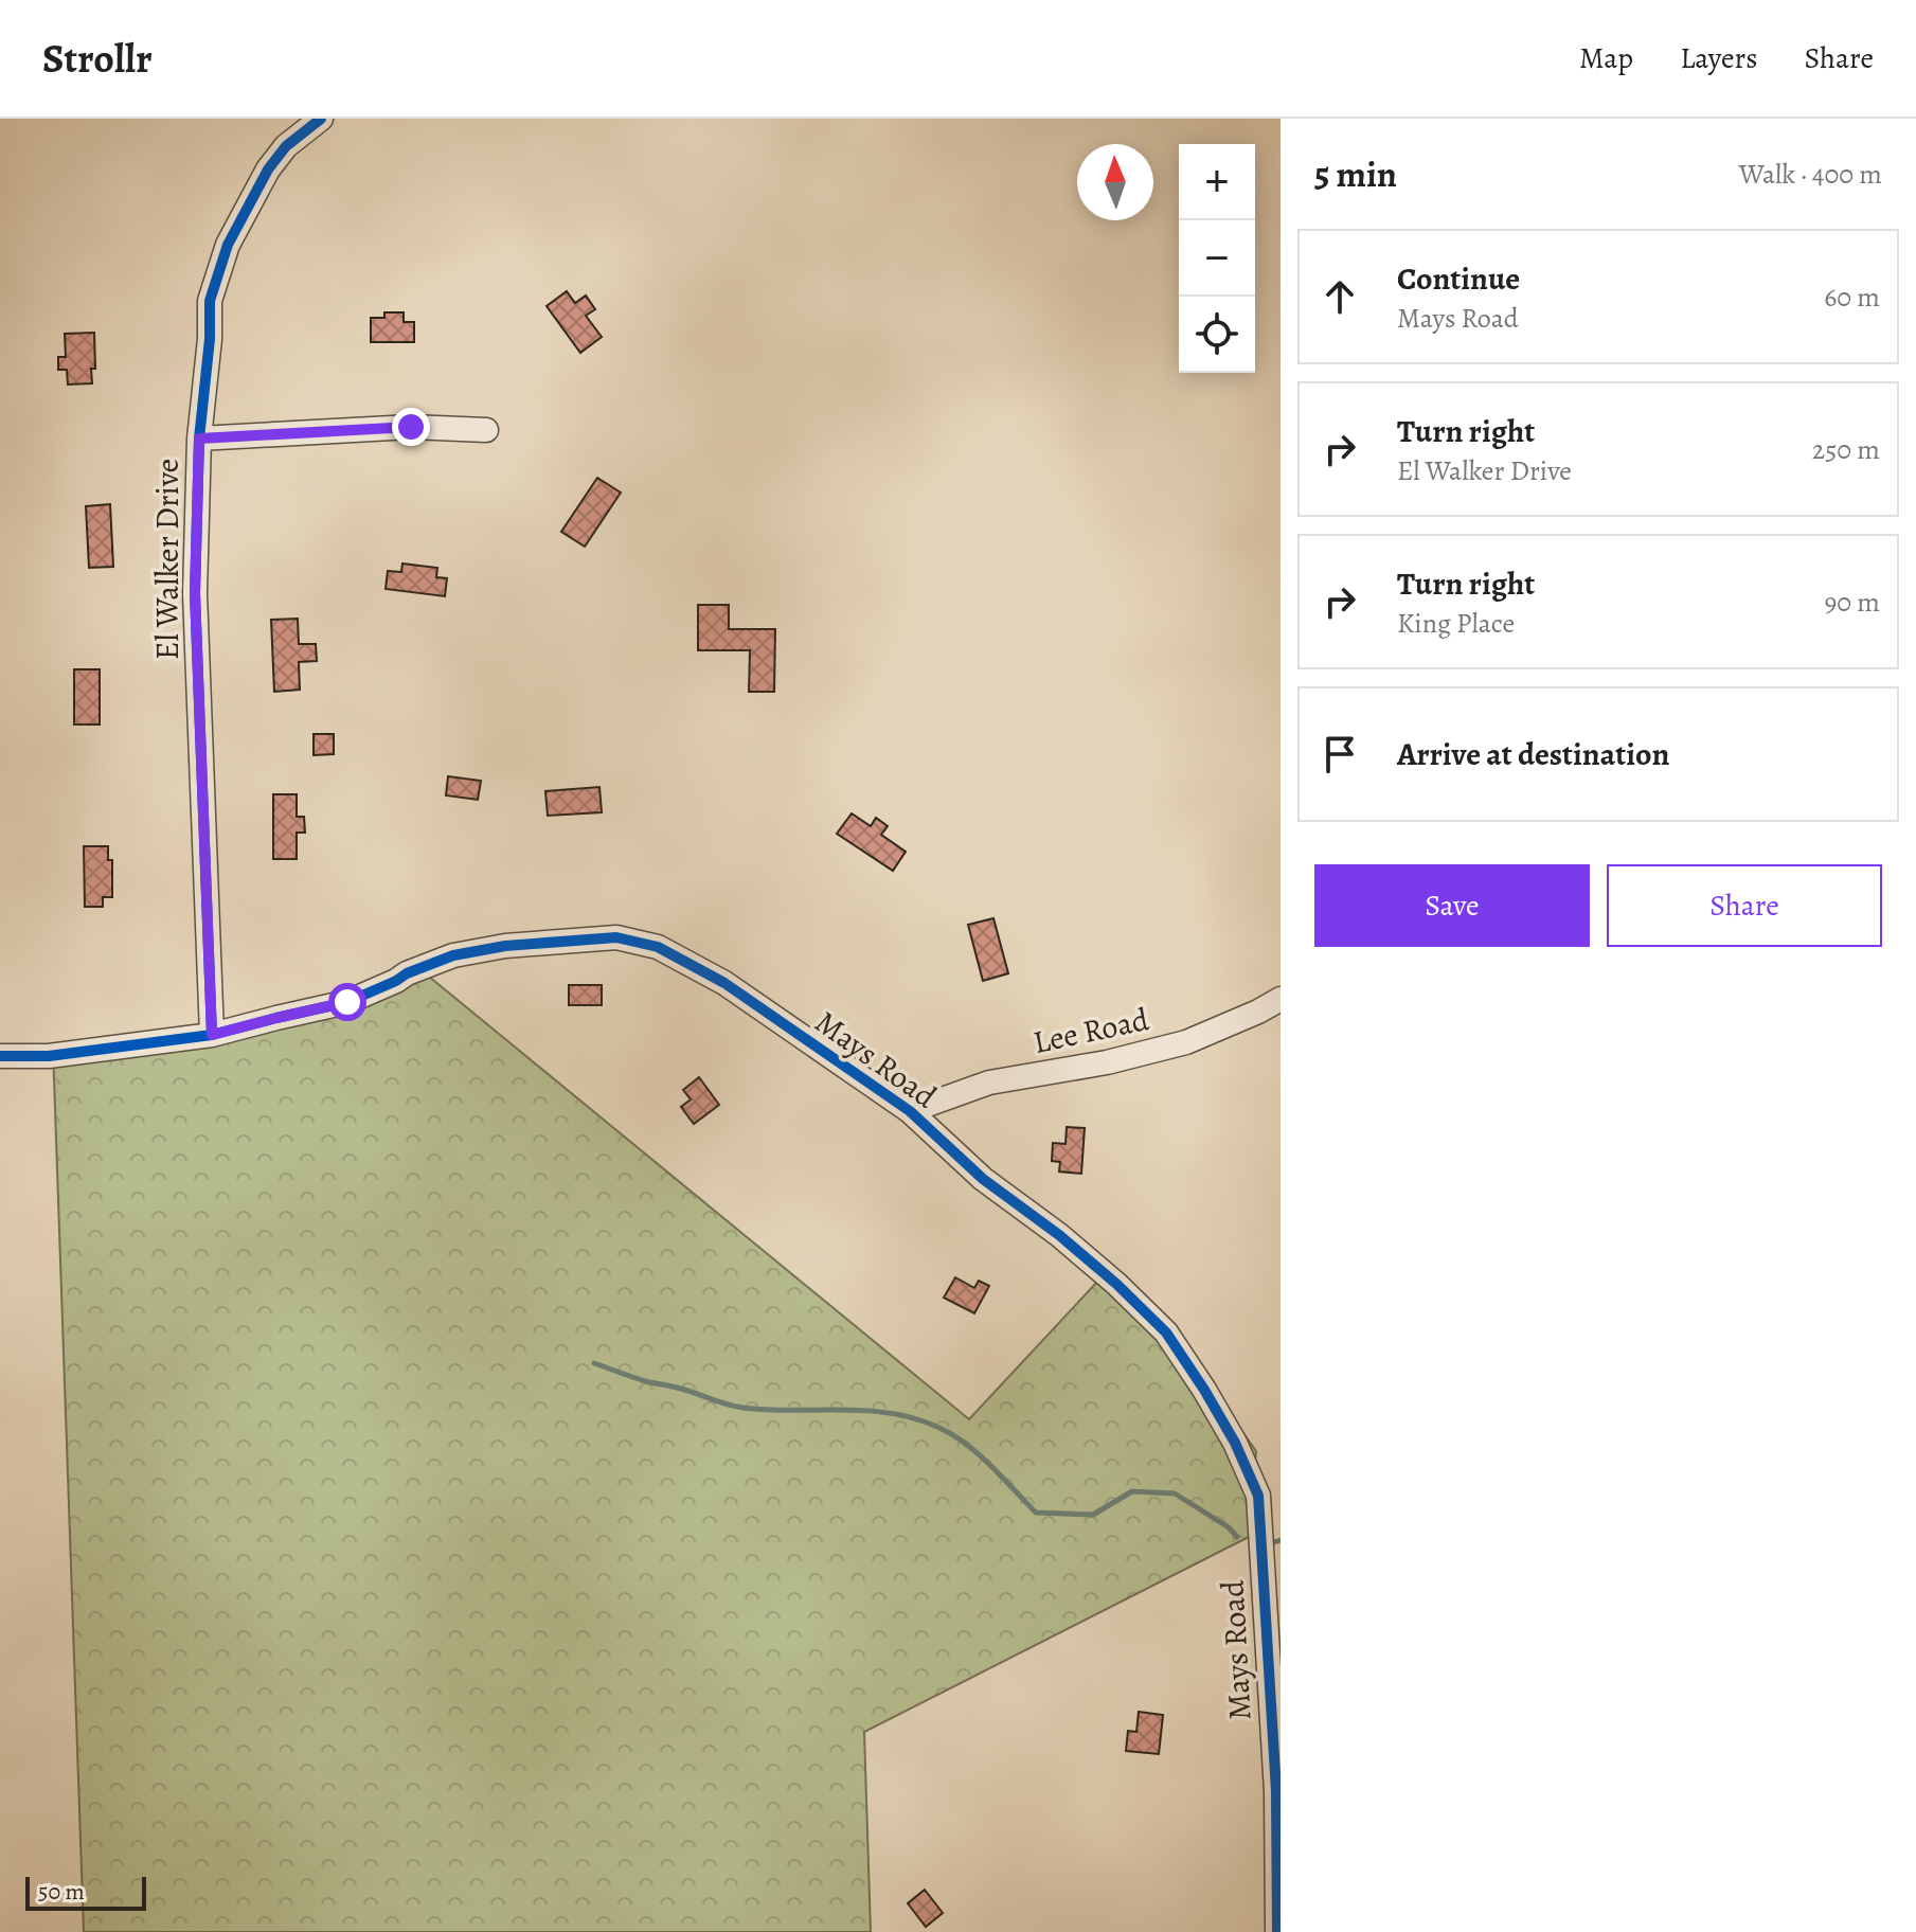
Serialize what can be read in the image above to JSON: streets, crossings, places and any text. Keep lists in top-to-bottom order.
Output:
{
  "streets": {
    "street": ["El Walker Drive", "Lee Road", "Mays Road"]
  },
  "crossings": [
    ["El Walker Drive", "Mays Road"],
    ["Lee Road", "Mays Road"]
  ],
  "scale_bar": "50 m",
  "north": "top",
  "page": {
    "header": "Strollr",
    "nav": ["Map", "Layers", "Share"],
    "heading": ["5 min", "Walk · 400 m"],
    "map_buttons": ["+", "−"],
    "list": [
      ["Continue", "Mays Road", "60 m"],
      ["Turn right", "El Walker Drive", "250 m"],
      ["Turn right", "King Place", "90 m"],
      "Arrive at destination"
    ],
    "buttons": ["Save", "Share"],
    "scale": "50 m"
  }
}
